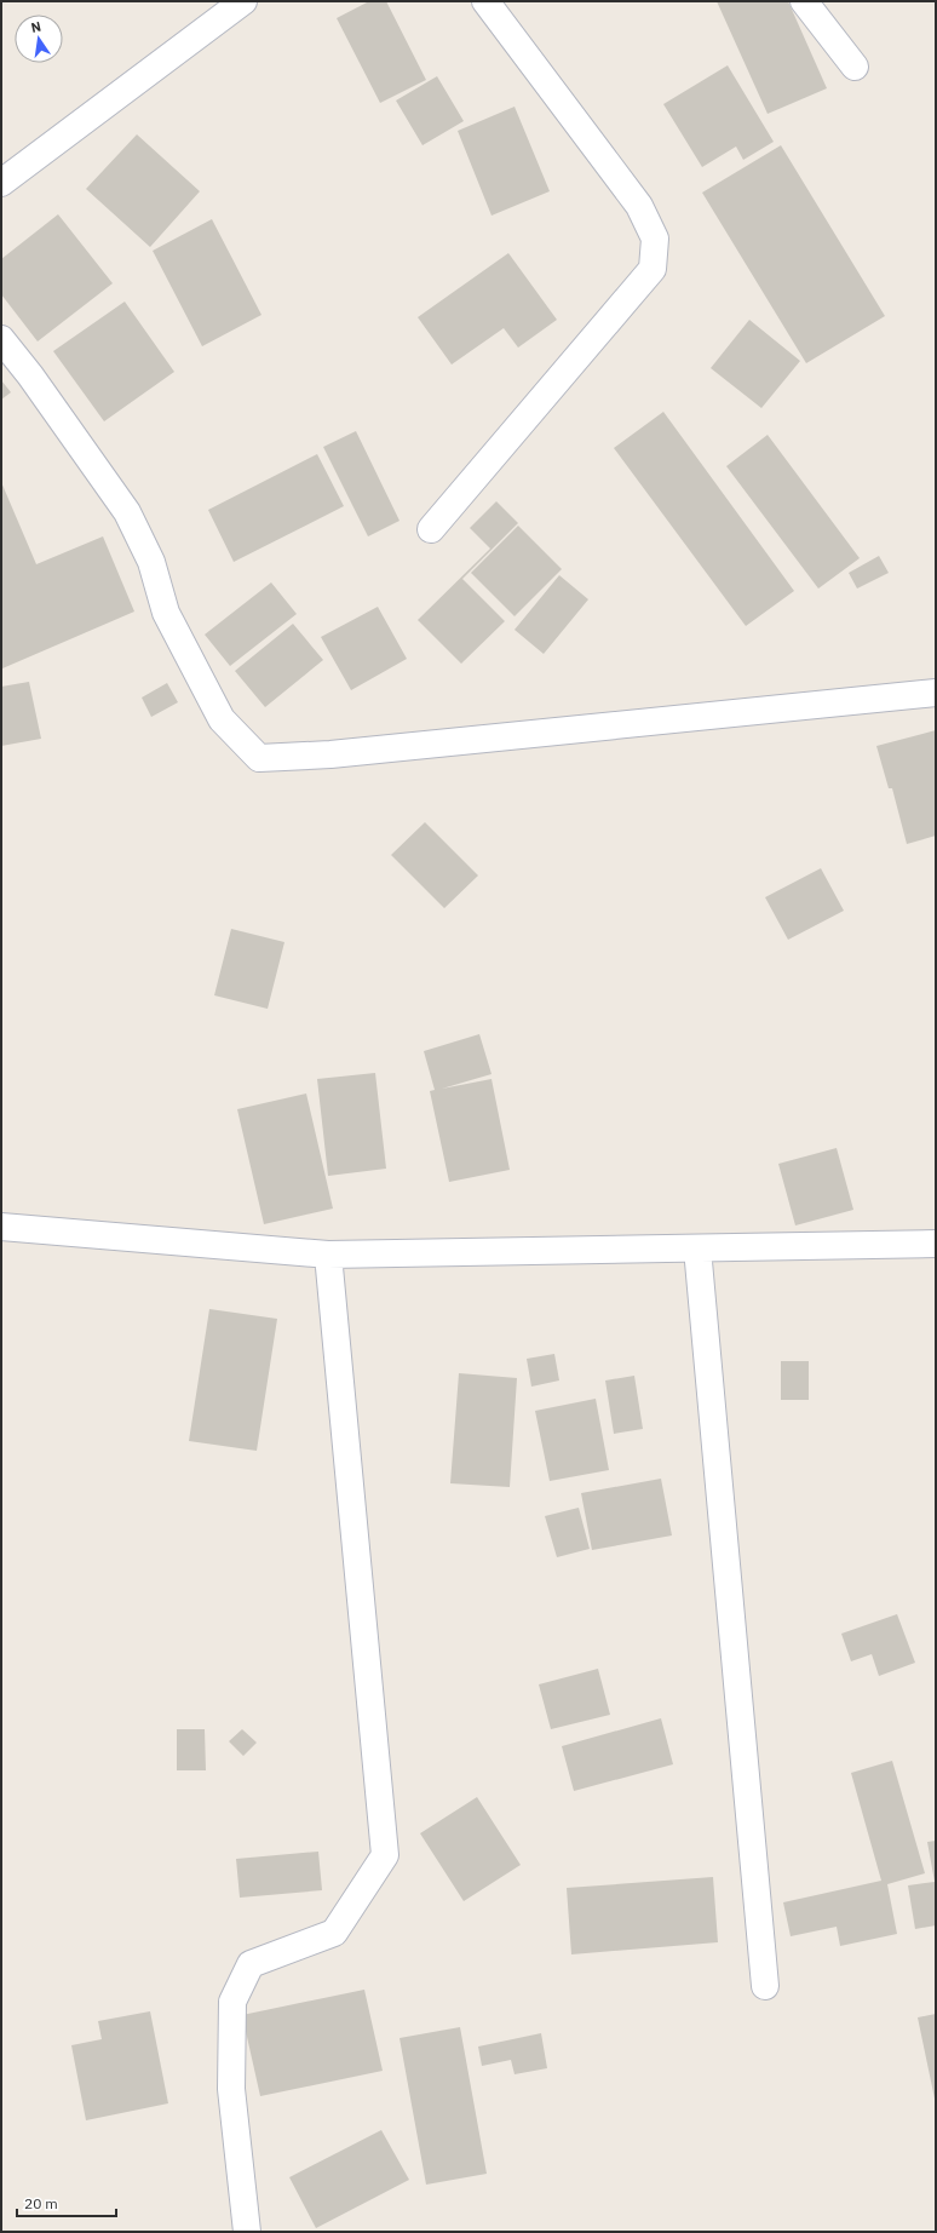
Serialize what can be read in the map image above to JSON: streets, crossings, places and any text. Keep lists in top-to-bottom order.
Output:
{
  "scale_bar": "20 m",
  "north": "top"
}
